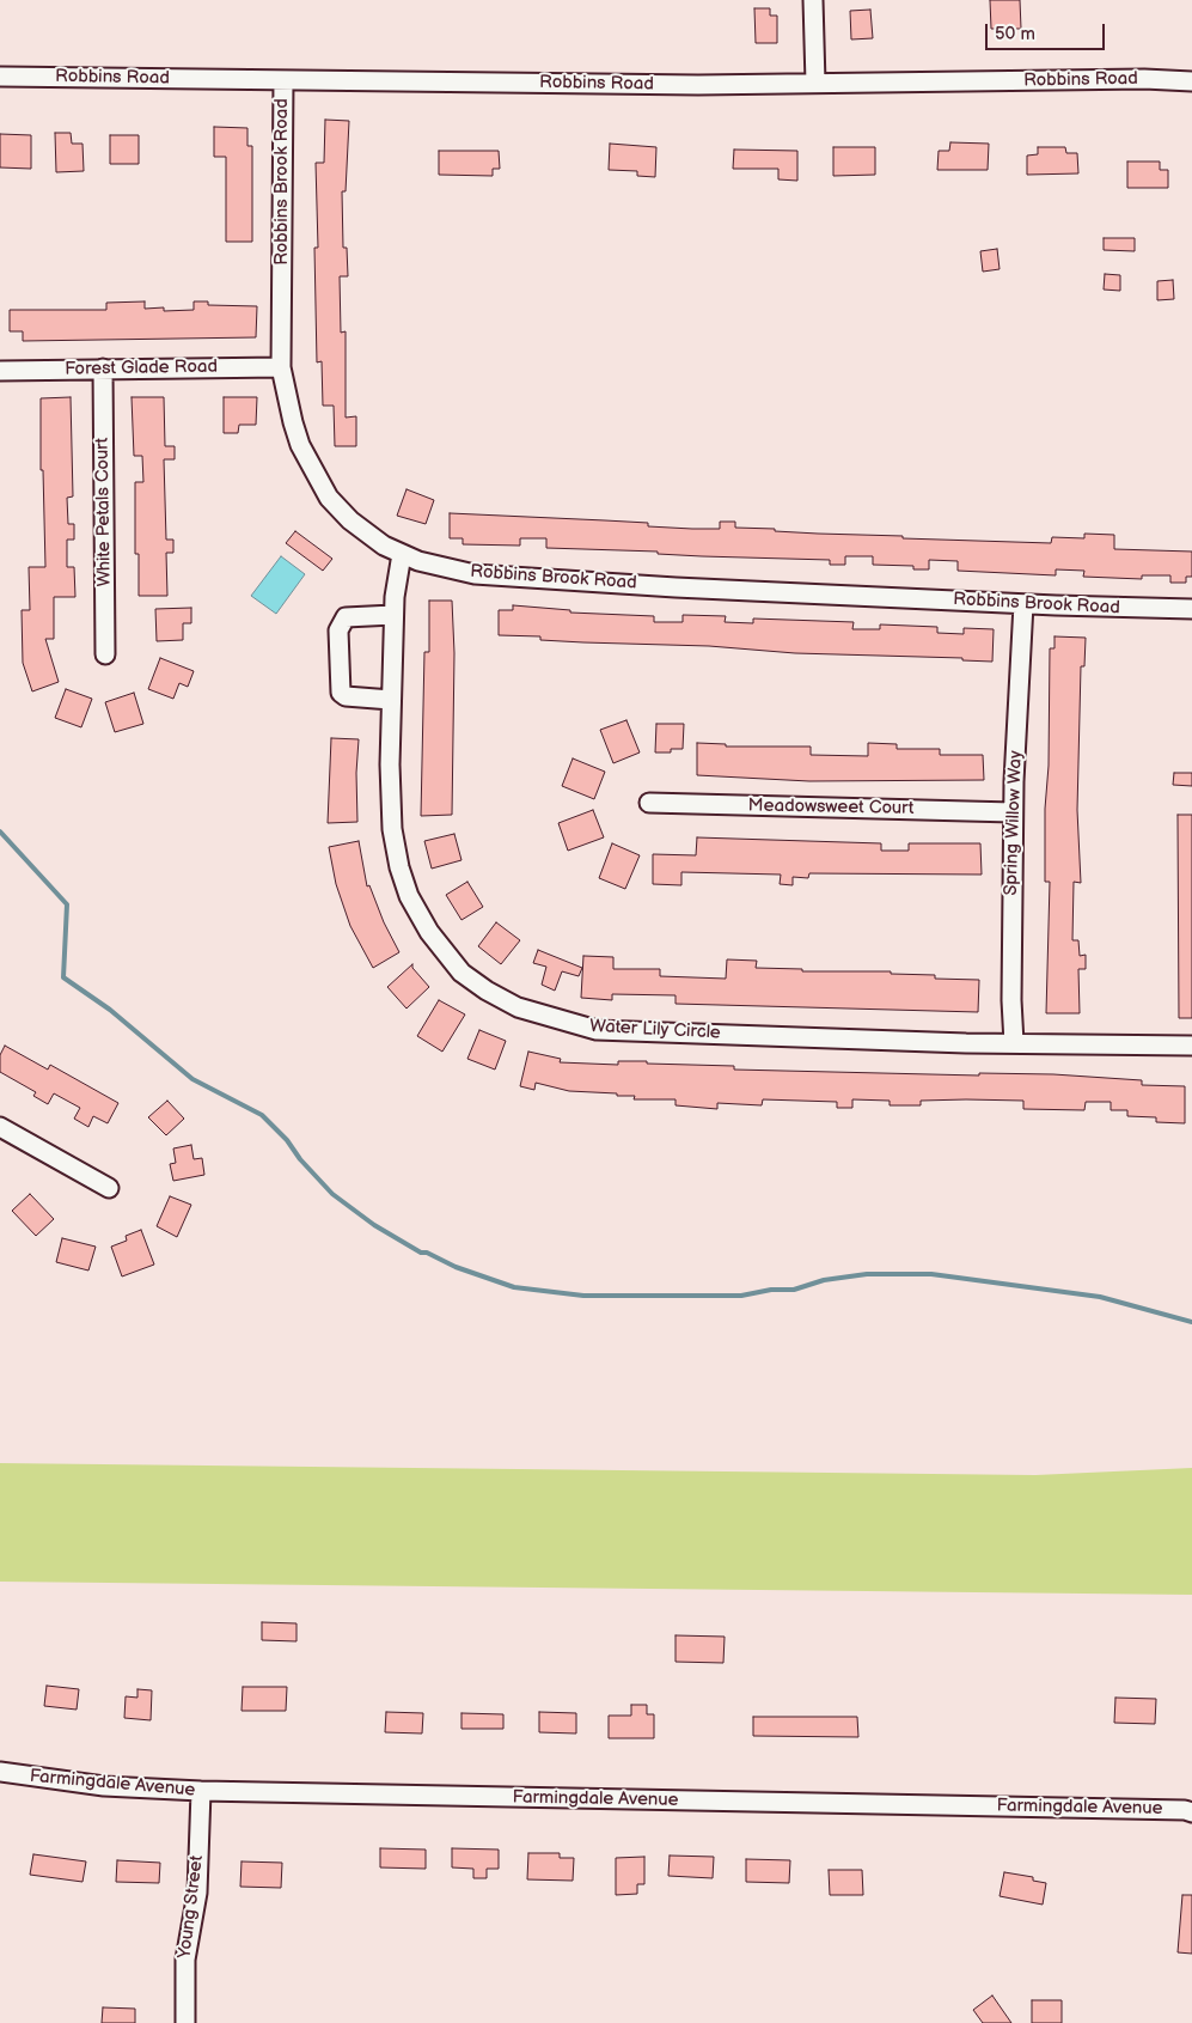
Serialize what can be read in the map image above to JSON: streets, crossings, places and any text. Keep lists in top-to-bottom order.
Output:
{
  "streets": {
    "street": [
      "Robbins Road",
      "Robbins Brook Road",
      "Forest Glade Road",
      "White Petals Court",
      "Meadowsweet Court",
      "Spring Willow Way",
      "Water Lily Circle",
      "Farmingdale Avenue",
      "Young Street"
    ]
  },
  "crossings": [
    ["Robbins Road", "Robbins Brook Road"],
    ["Robbins Brook Road", "Forest Glade Road"],
    ["Robbins Brook Road", "Spring Willow Way"],
    ["Robbins Brook Road", "Water Lily Circle"],
    ["Forest Glade Road", "White Petals Court"],
    ["Meadowsweet Court", "Spring Willow Way"],
    ["Spring Willow Way", "Water Lily Circle"],
    ["Farmingdale Avenue", "Young Street"]
  ],
  "scale_bar": "50 m"
}
